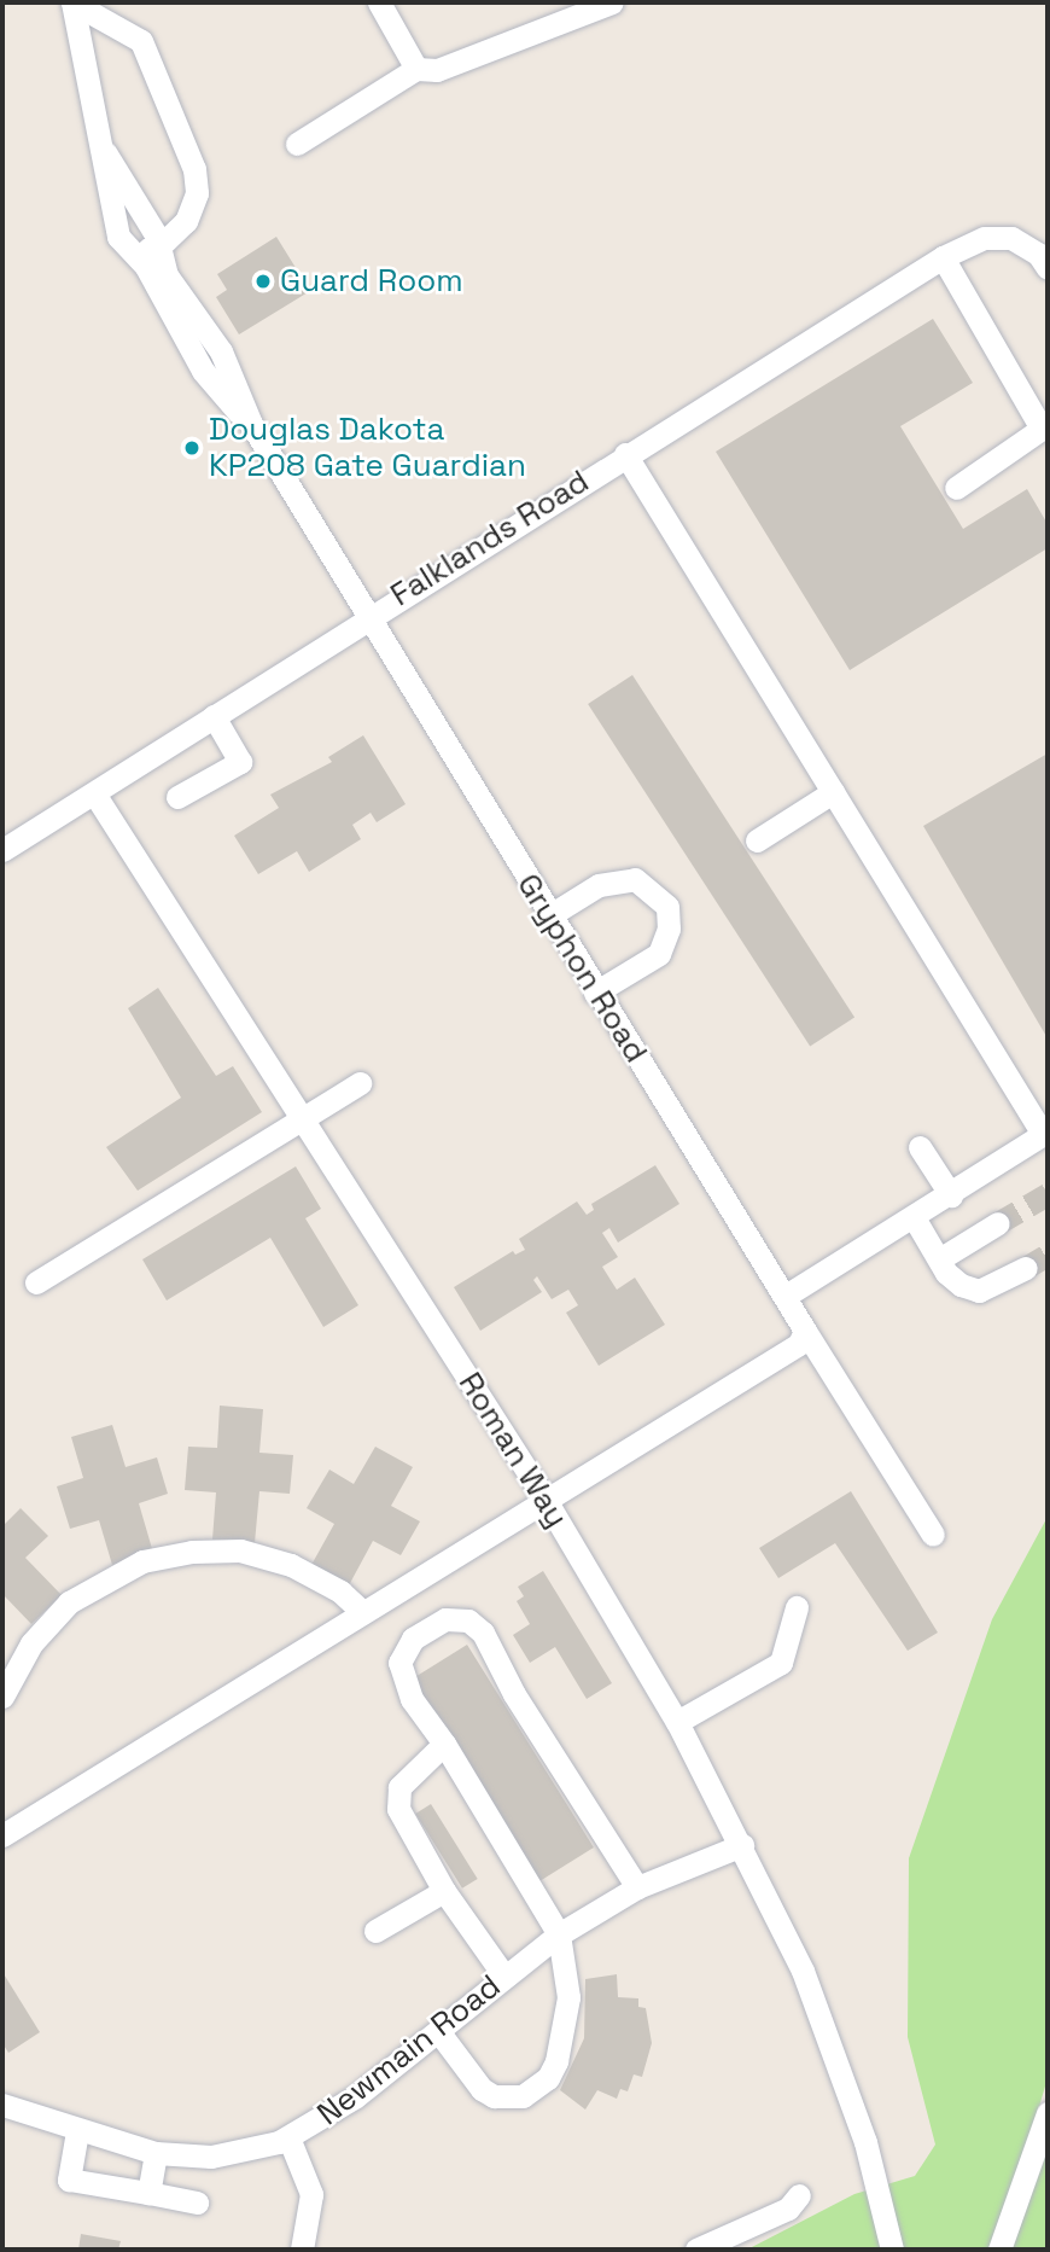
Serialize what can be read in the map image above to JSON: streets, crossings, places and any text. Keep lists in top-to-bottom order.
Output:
{
  "streets": {
    "street": [
      "Falklands Road",
      "Gryphon Road",
      "Roman Way",
      "Newmain Road"
    ]
  },
  "crossings": [
    ["Falklands Road", "Gryphon Road"],
    ["Falklands Road", "Roman Way"],
    ["Roman Way", "Newmain Road"]
  ],
  "places": ["Guard Room", "Douglas Dakota KP208 Gate Guardian"]
}
